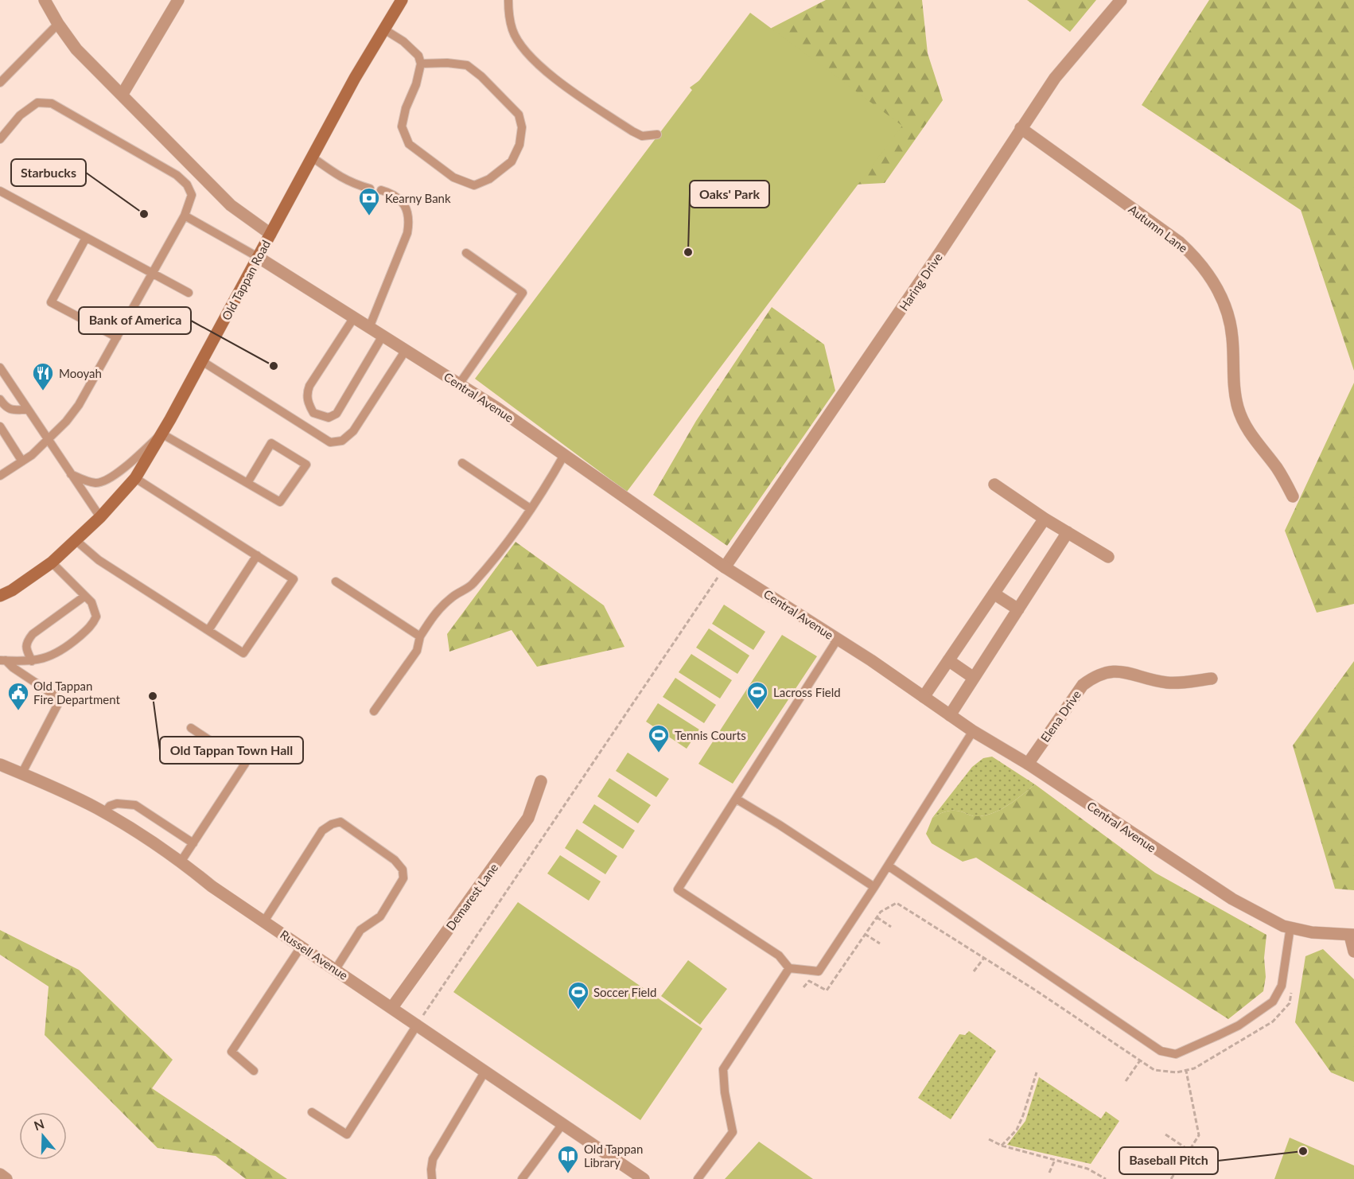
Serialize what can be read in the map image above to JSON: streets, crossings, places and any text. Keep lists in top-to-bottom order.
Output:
{
  "streets": {
    "main road": ["Old Tappan Road"],
    "street": [
      "Autumn Lane",
      "Haring Drive",
      "Central Avenue",
      "Elena Drive",
      "Demarest Lane",
      "Russell Avenue"
    ]
  },
  "crossings": [
    ["Autumn Lane", "Haring Drive"],
    ["Old Tappan Road", "Central Avenue"],
    ["Haring Drive", "Central Avenue"],
    ["Central Avenue", "Elena Drive"],
    ["Demarest Lane", "Russell Avenue"]
  ],
  "places": {
    "other": [
      "Starbucks",
      "Oaks' Park",
      "Bank of America",
      "Old Tappan Town Hall",
      "Baseball Pitch"
    ],
    "bank": ["Kearny Bank"],
    "restaurant": ["Mooyah"],
    "sports": ["Lacross Field", "Tennis Courts", "Soccer Field"],
    "public building": ["Old Tappan Fire Department"],
    "library": ["Old Tappan Library"]
  },
  "north": "top"
}
